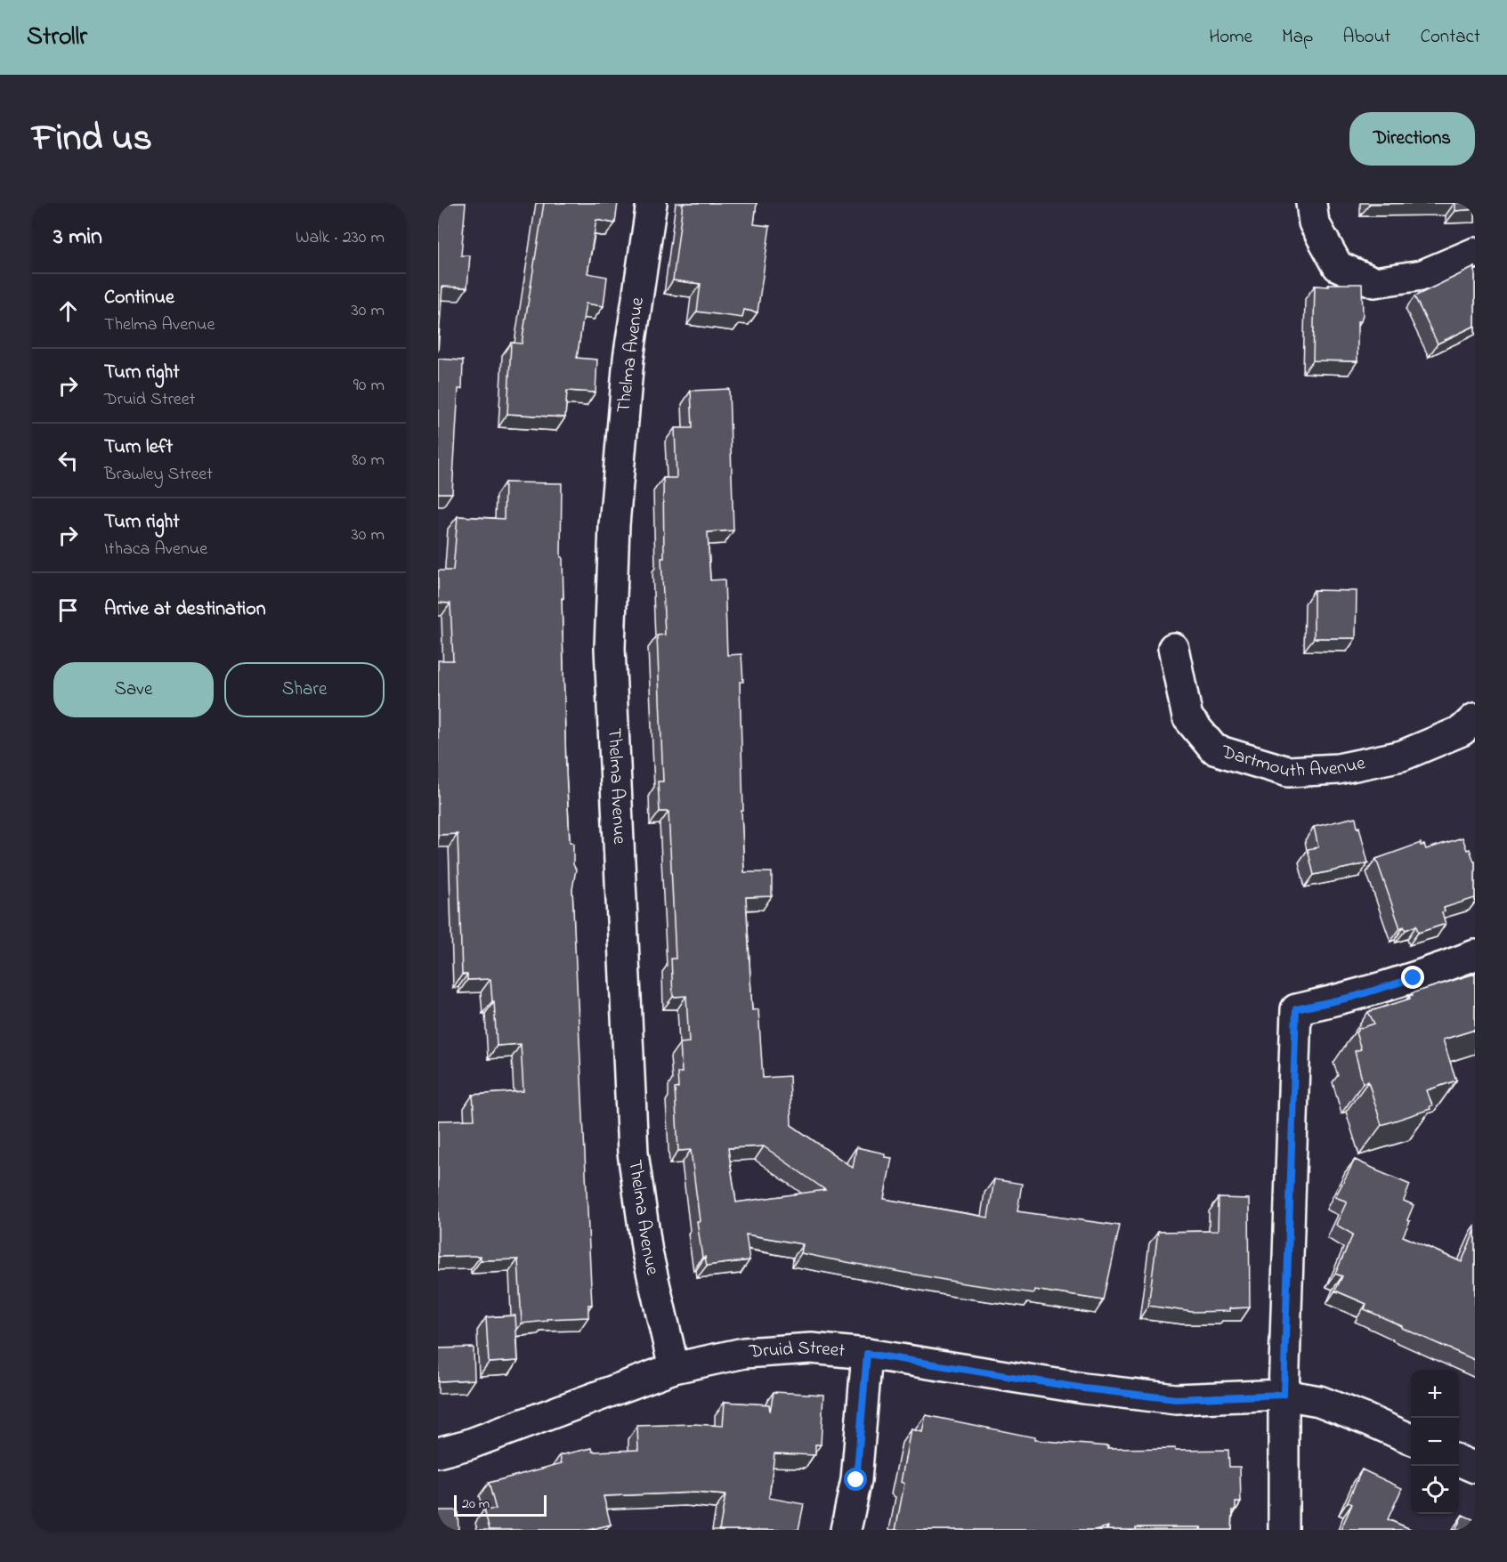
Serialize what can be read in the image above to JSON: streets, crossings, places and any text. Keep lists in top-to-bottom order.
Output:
{
  "streets": {
    "street": ["Thelma Avenue", "Dartmouth Avenue", "Druid Street"]
  },
  "crossings": [
    ["Thelma Avenue", "Druid Street"]
  ],
  "scale_bar": "20 m",
  "page": {
    "header": "Strollr",
    "nav": [
      "Home",
      "Map",
      "About",
      "Contact"
    ],
    "title": "Find us",
    "buttons": [
      "Directions",
      ["Save", "Share"]
    ],
    "heading": ["3 min", "Walk · 230 m"],
    "list": [
      ["Continue", "Thelma Avenue", "30 m"],
      ["Turn right", "Druid Street", "90 m"],
      ["Turn left", "Brawley Street", "80 m"],
      ["Turn right", "Ithaca Avenue", "30 m"],
      "Arrive at destination"
    ],
    "map_buttons": ["+", "−"],
    "scale": "20 m"
  }
}
